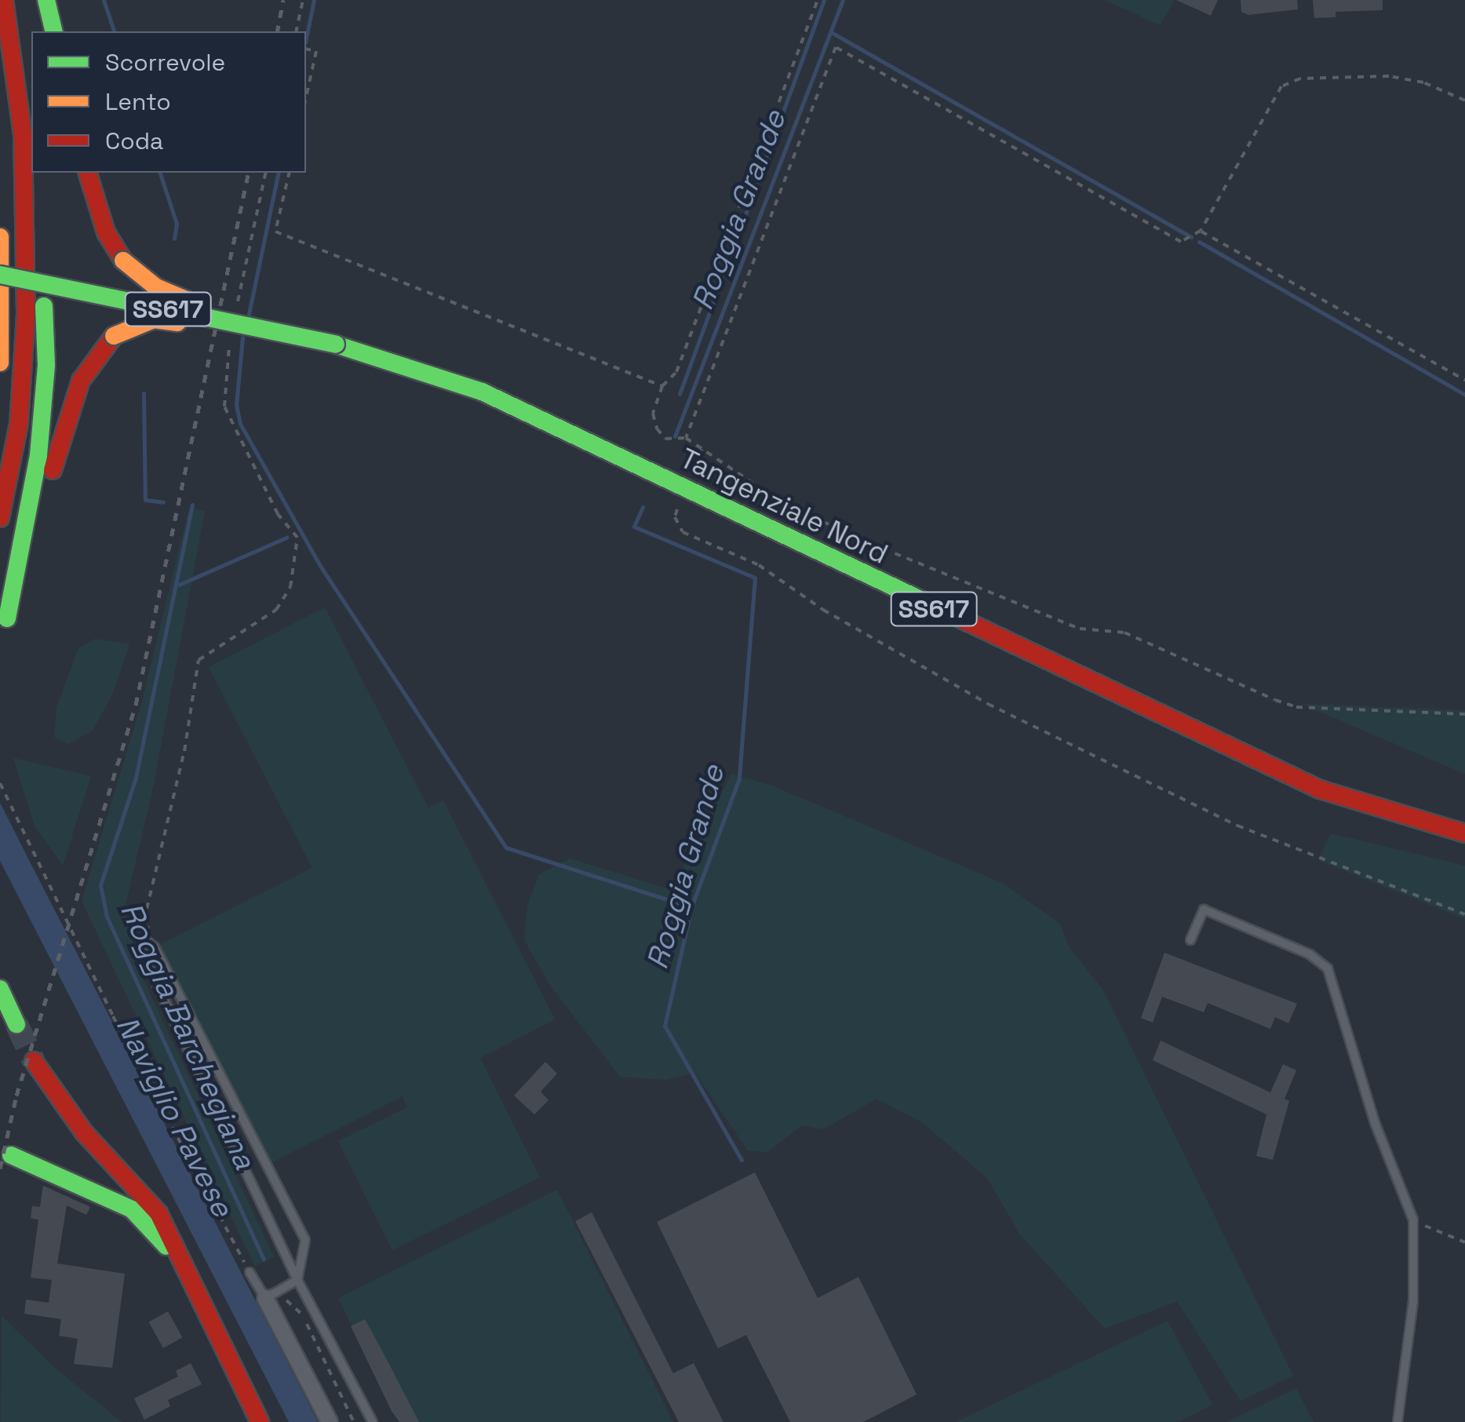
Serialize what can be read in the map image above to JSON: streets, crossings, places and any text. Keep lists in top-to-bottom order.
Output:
{
  "streets": {
    "main road": ["SS617", "Tangenziale Nord"]
  },
  "crossings": [
    ["SS617", "Tangenziale Nord"]
  ],
  "water": ["Roggia Grande", "Roggia Barchegiana", "Naviglio Pavese"],
  "legend": ["Scorrevole", "Lento", "Coda"]
}
